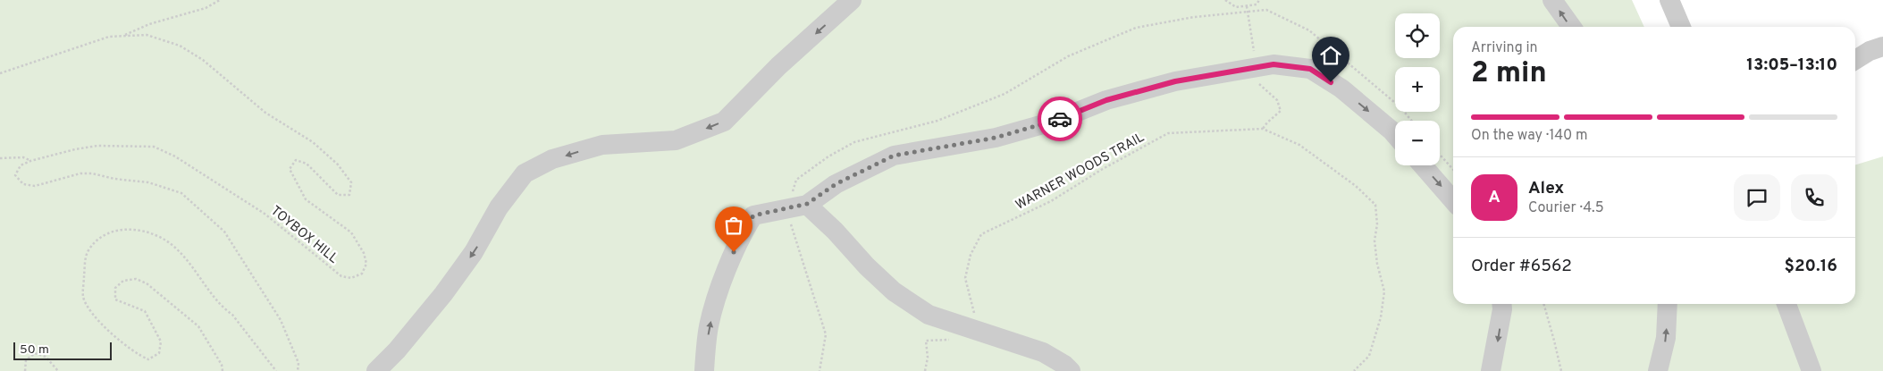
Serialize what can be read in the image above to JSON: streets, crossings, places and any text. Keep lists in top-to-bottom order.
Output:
{
  "streets": {
    "path": ["WARNER WOODS TRAIL", "TOYBOX HILL"]
  },
  "scale_bar": "50 m",
  "page": {
    "map_buttons": ["+", "−"],
    "heading": ["2 min", "Arriving in", "13:05–13:10"],
    "panel": [
      "Alex",
      "Courier · 4.5",
      "Order #6562",
      "$20.16"
    ],
    "bar": "On the way · 140 m",
    "round": "A",
    "scale": "50 m"
  }
}
